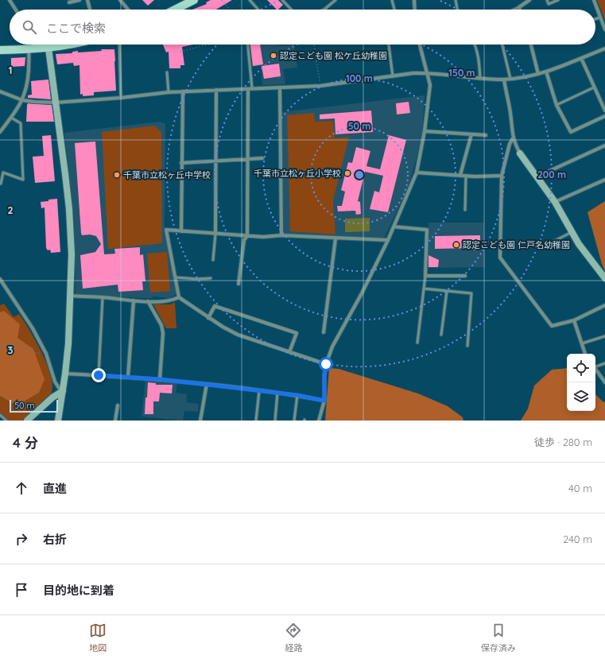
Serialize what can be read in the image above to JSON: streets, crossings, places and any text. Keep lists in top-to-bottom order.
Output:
{
  "places": [
    "認定こども園 松ケ丘幼稚園",
    "千葉市立松ヶ丘小学校",
    "千葉市立松ヶ丘中学校",
    "認定こども園 仁戸名幼稚園"
  ],
  "scale_bar": "50 m",
  "page": {
    "search": "ここで検索",
    "scale": "50 m",
    "heading": ["4 分", "徒歩 · 280 m"],
    "list": [
      ["直進", "40 m"],
      ["右折", "240 m"],
      "目的地に到着"
    ],
    "nav": ["地図", "経路", "保存済み"]
  },
  "grid": {
    "rows": ["1", "2", "3"]
  },
  "rings": [
    "150 m",
    "100 m",
    "50 m",
    "200 m"
  ]
}
